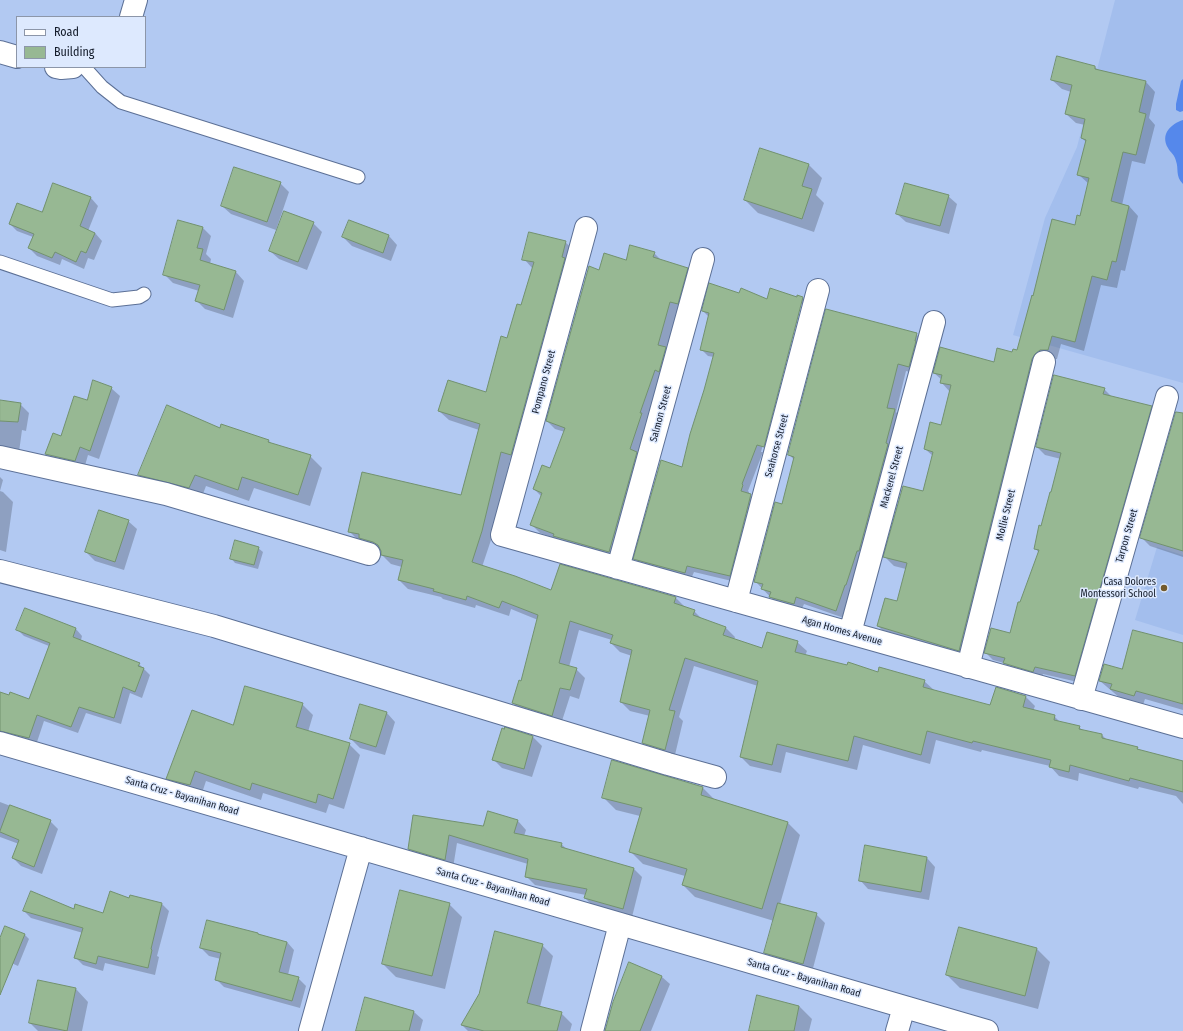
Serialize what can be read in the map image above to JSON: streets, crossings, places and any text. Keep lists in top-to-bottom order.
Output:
{
  "streets": {
    "street": [
      "Pompano Street",
      "Salmon Street",
      "Seahorse Street",
      "Mackerel Street",
      "Mollie Street",
      "Tarpon Street",
      "Agan Homes Avenue",
      "Santa Cruz - Bayanihan Road"
    ]
  },
  "crossings": [
    ["Pompano Street", "Agan Homes Avenue"],
    ["Salmon Street", "Agan Homes Avenue"],
    ["Seahorse Street", "Agan Homes Avenue"],
    ["Mackerel Street", "Agan Homes Avenue"],
    ["Mollie Street", "Agan Homes Avenue"],
    ["Tarpon Street", "Agan Homes Avenue"]
  ],
  "places": ["Casa Dolores Montessori School"],
  "legend": ["Road", "Building"]
}
